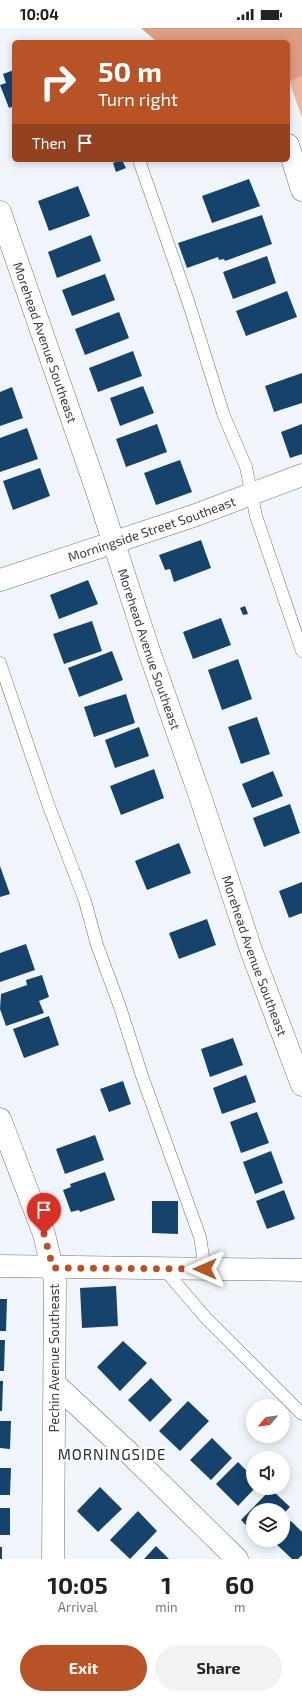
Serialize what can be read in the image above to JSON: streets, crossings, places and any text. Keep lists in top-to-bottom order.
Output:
{
  "streets": {
    "street": ["Morehead Avenue Southeast", "Morningside Street Southeast", "Pechin Avenue Southeast"]
  },
  "crossings": [
    ["Morehead Avenue Southeast", "Morningside Street Southeast"]
  ],
  "districts": ["MORNINGSIDE"],
  "north": "bottom left",
  "page": {
    "status": "10:04",
    "turn": ["50 m", "Turn right"],
    "then": "Then",
    "eta": [
      "10:05",
      "Arrival",
      "1",
      "min",
      "60",
      "m"
    ],
    "buttons": ["Exit", "Share"]
  }
}
